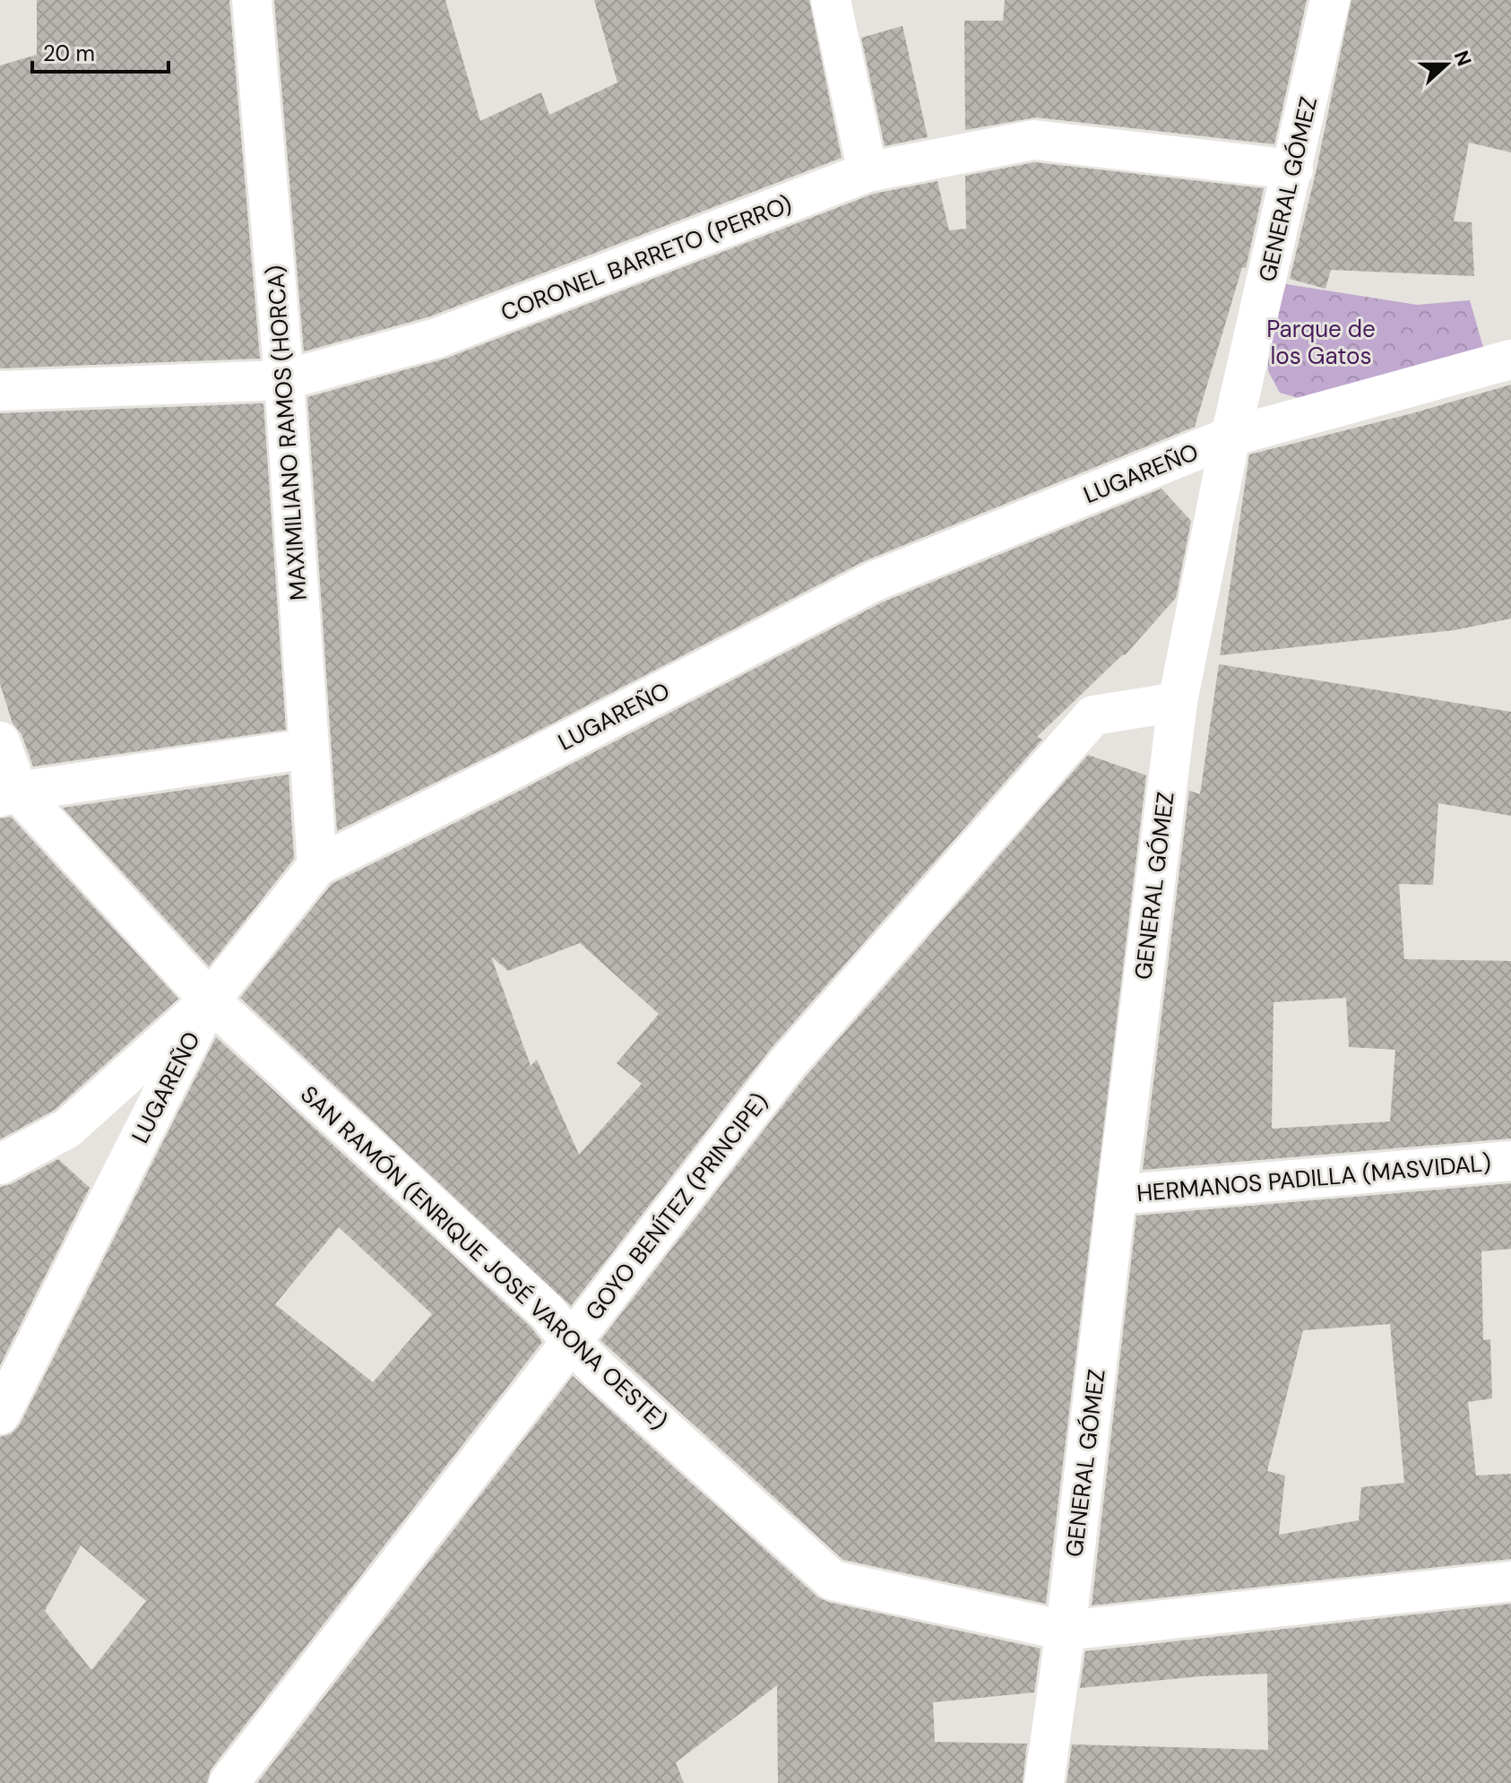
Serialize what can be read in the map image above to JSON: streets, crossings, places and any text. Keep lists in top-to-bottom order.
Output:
{
  "streets": {
    "street": [
      "GENERAL GÓMEZ",
      "CORONEL BARRETO (PERRO)",
      "MAXIMILIANO RAMOS (HORCA)",
      "LUGAREÑO",
      "HERMANOS PADILLA (MASVIDAL)",
      "GOYO BENÍTEZ (PRINCIPE)",
      "SAN RAMÓN (ENRIQUE JOSÉ VARONA OESTE)"
    ]
  },
  "crossings": [
    ["GENERAL GÓMEZ", "CORONEL BARRETO (PERRO)"],
    ["GENERAL GÓMEZ", "LUGAREÑO"],
    ["GENERAL GÓMEZ", "HERMANOS PADILLA (MASVIDAL)"],
    ["GENERAL GÓMEZ", "GOYO BENÍTEZ (PRINCIPE)"],
    ["GENERAL GÓMEZ", "SAN RAMÓN (ENRIQUE JOSÉ VARONA OESTE)"],
    ["CORONEL BARRETO (PERRO)", "MAXIMILIANO RAMOS (HORCA)"],
    ["MAXIMILIANO RAMOS (HORCA)", "LUGAREÑO"],
    ["LUGAREÑO", "SAN RAMÓN (ENRIQUE JOSÉ VARONA OESTE)"],
    ["GOYO BENÍTEZ (PRINCIPE)", "SAN RAMÓN (ENRIQUE JOSÉ VARONA OESTE)"]
  ],
  "parks": ["Parque de los Gatos"],
  "scale_bar": "20 m",
  "north": "right"
}
